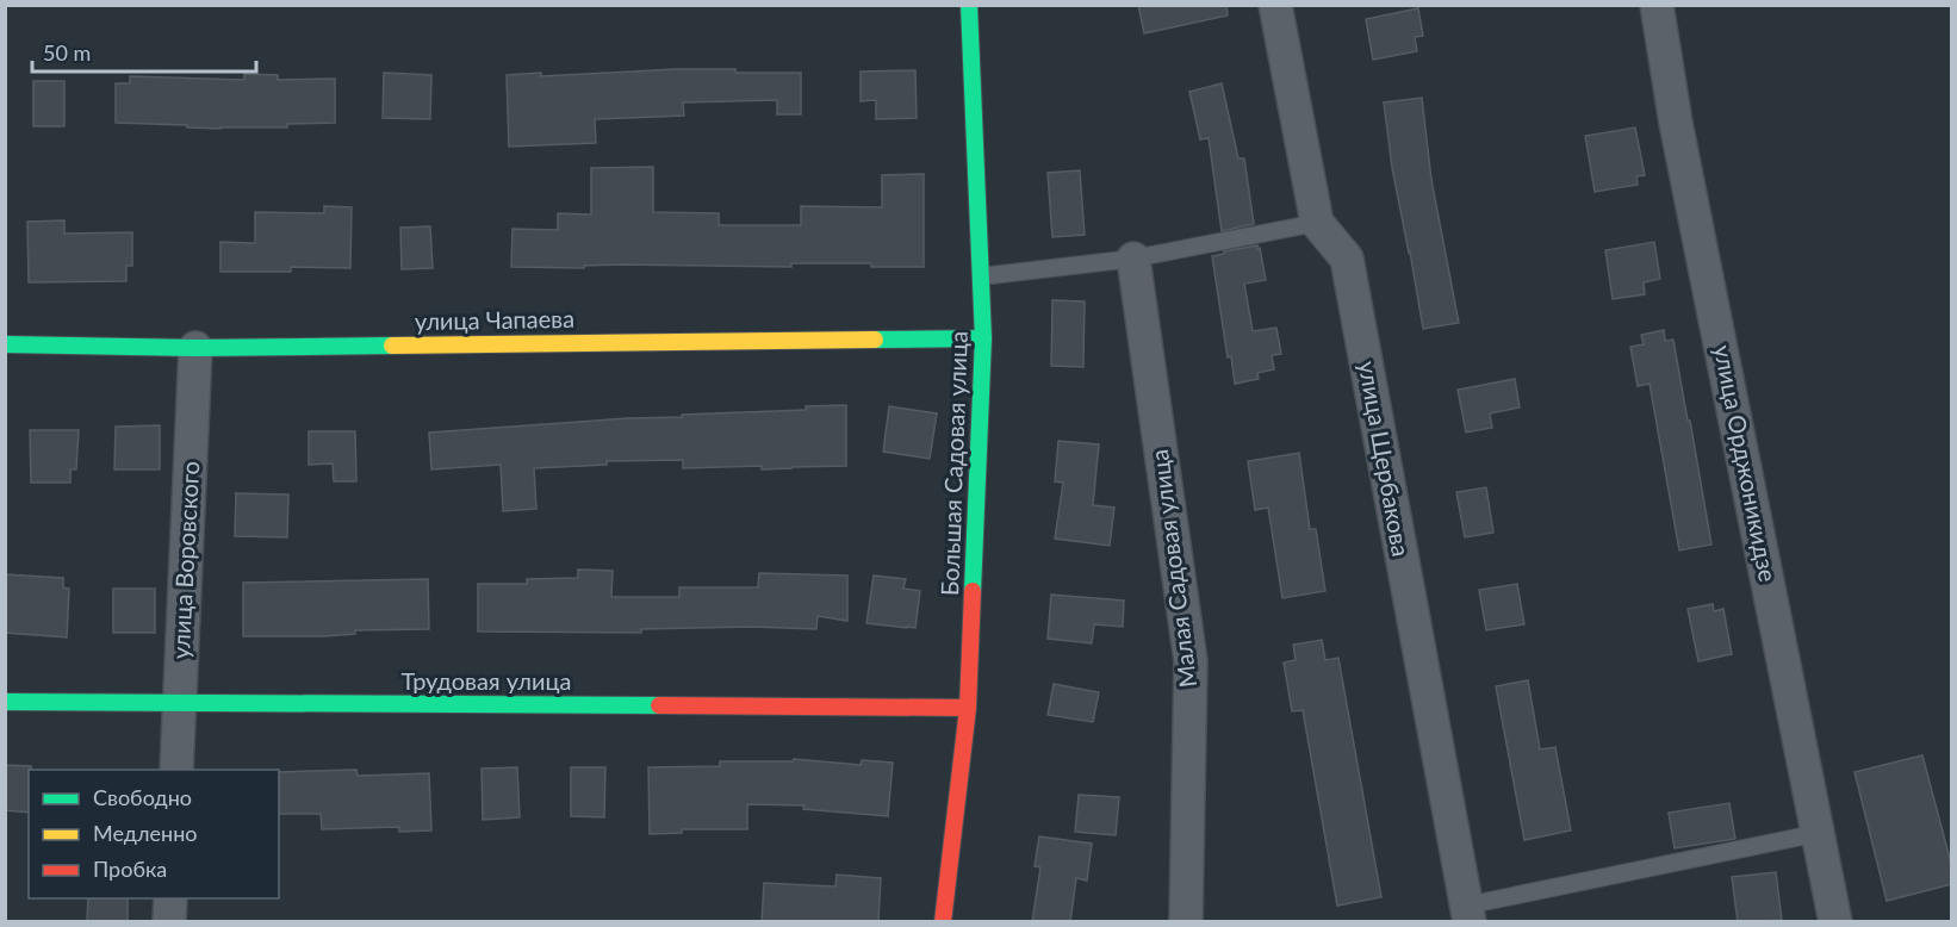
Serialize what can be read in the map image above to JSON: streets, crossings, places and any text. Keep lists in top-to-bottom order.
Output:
{
  "streets": {
    "street": [
      "улица Чапаева",
      "улица Щербакова",
      "Большая Садовая улица",
      "улица Орджоникидзе",
      "улица Воровского",
      "Малая Садовая улица",
      "Трудовая улица"
    ]
  },
  "crossings": [
    ["улица Чапаева", "Большая Садовая улица"],
    ["улица Чапаева", "улица Воровского"],
    ["Большая Садовая улица", "Трудовая улица"],
    ["улица Воровского", "Трудовая улица"]
  ],
  "legend": ["Свободно", "Медленно", "Пробка"],
  "scale_bar": "50 m"
}
